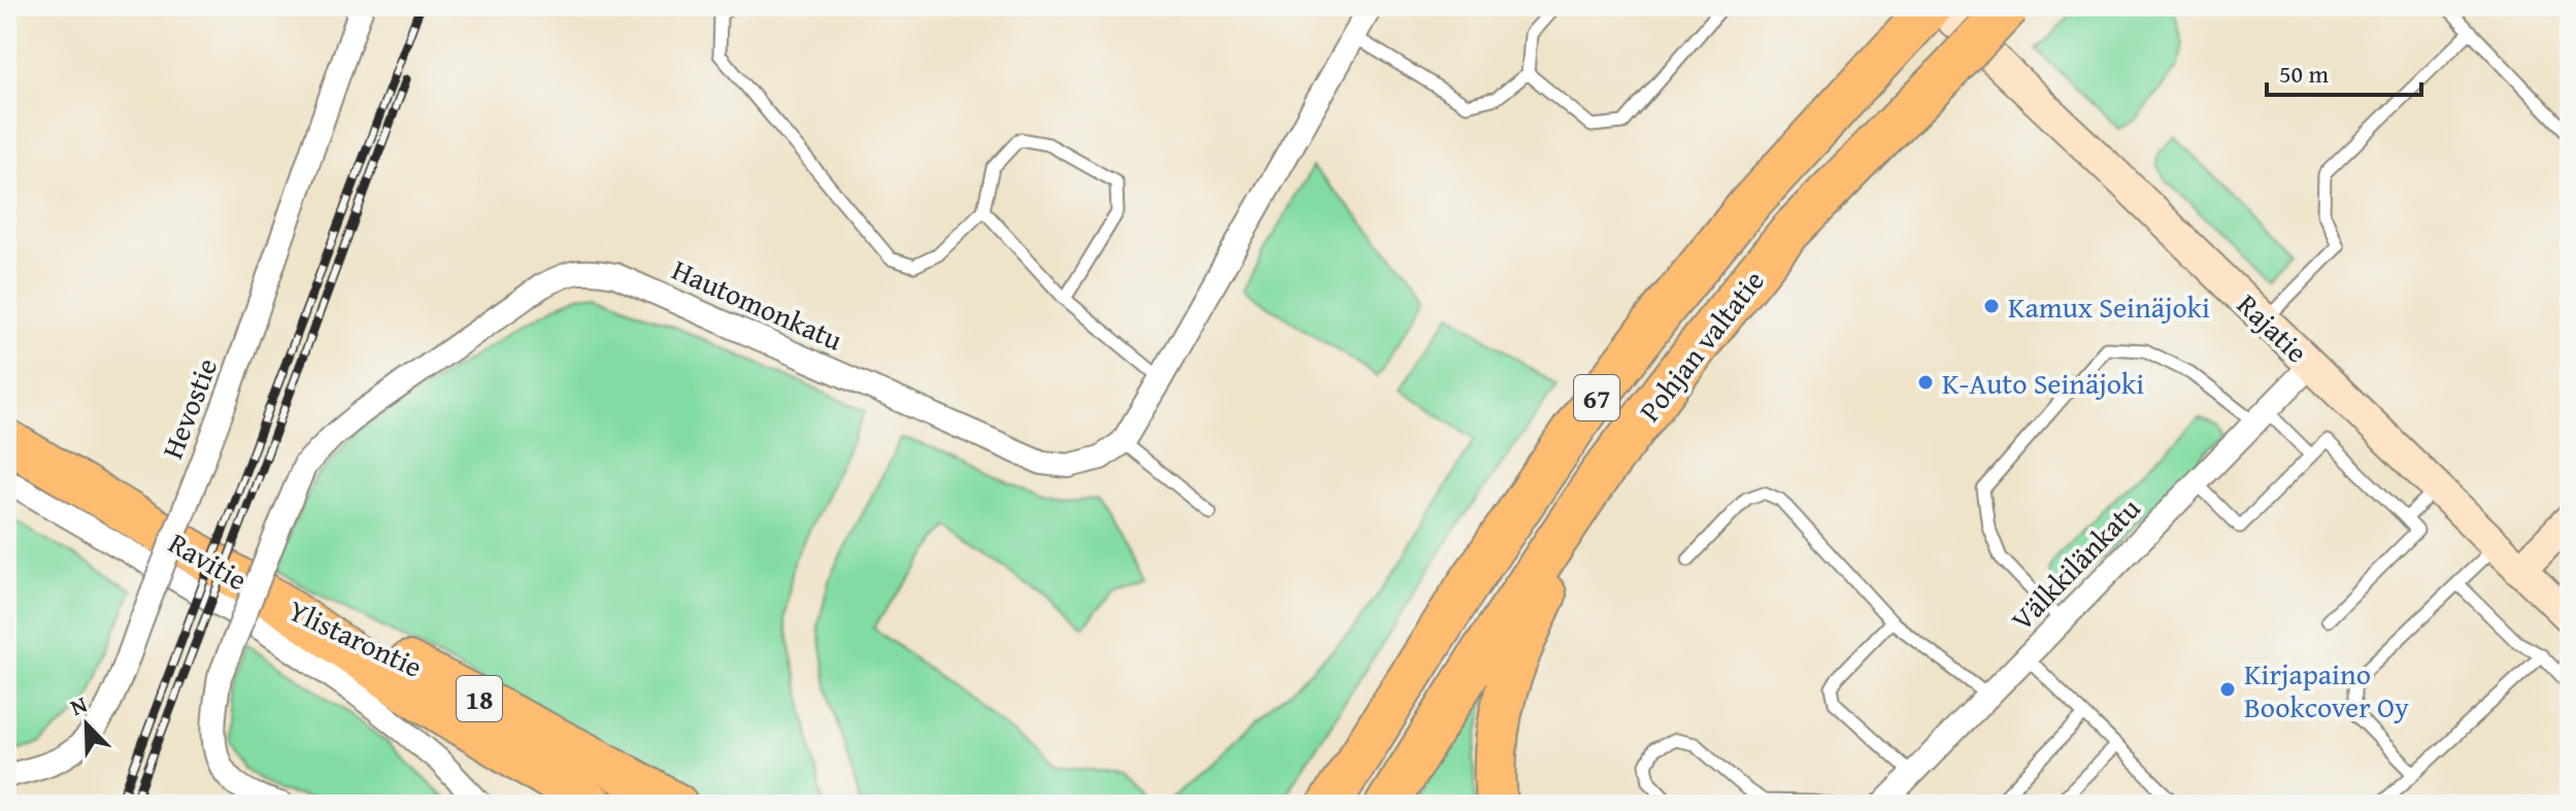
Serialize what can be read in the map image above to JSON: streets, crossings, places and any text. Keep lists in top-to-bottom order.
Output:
{
  "streets": {
    "highway": [
      "Pohjan valtatie",
      "67",
      "Ylistarontie",
      "18"
    ],
    "street": [
      "Hautomonkatu",
      "Rajatie",
      "Hevostie",
      "Ravitie",
      "Välkkilänkatu"
    ]
  },
  "crossings": [
    ["Rajatie", "Välkkilänkatu"],
    ["Ylistarontie", "18"]
  ],
  "places": ["Kamux Seinäjoki", "K-Auto Seinäjoki", "Kirjapaino Bookcover Oy"],
  "scale_bar": "50 m",
  "north": "top left"
}
